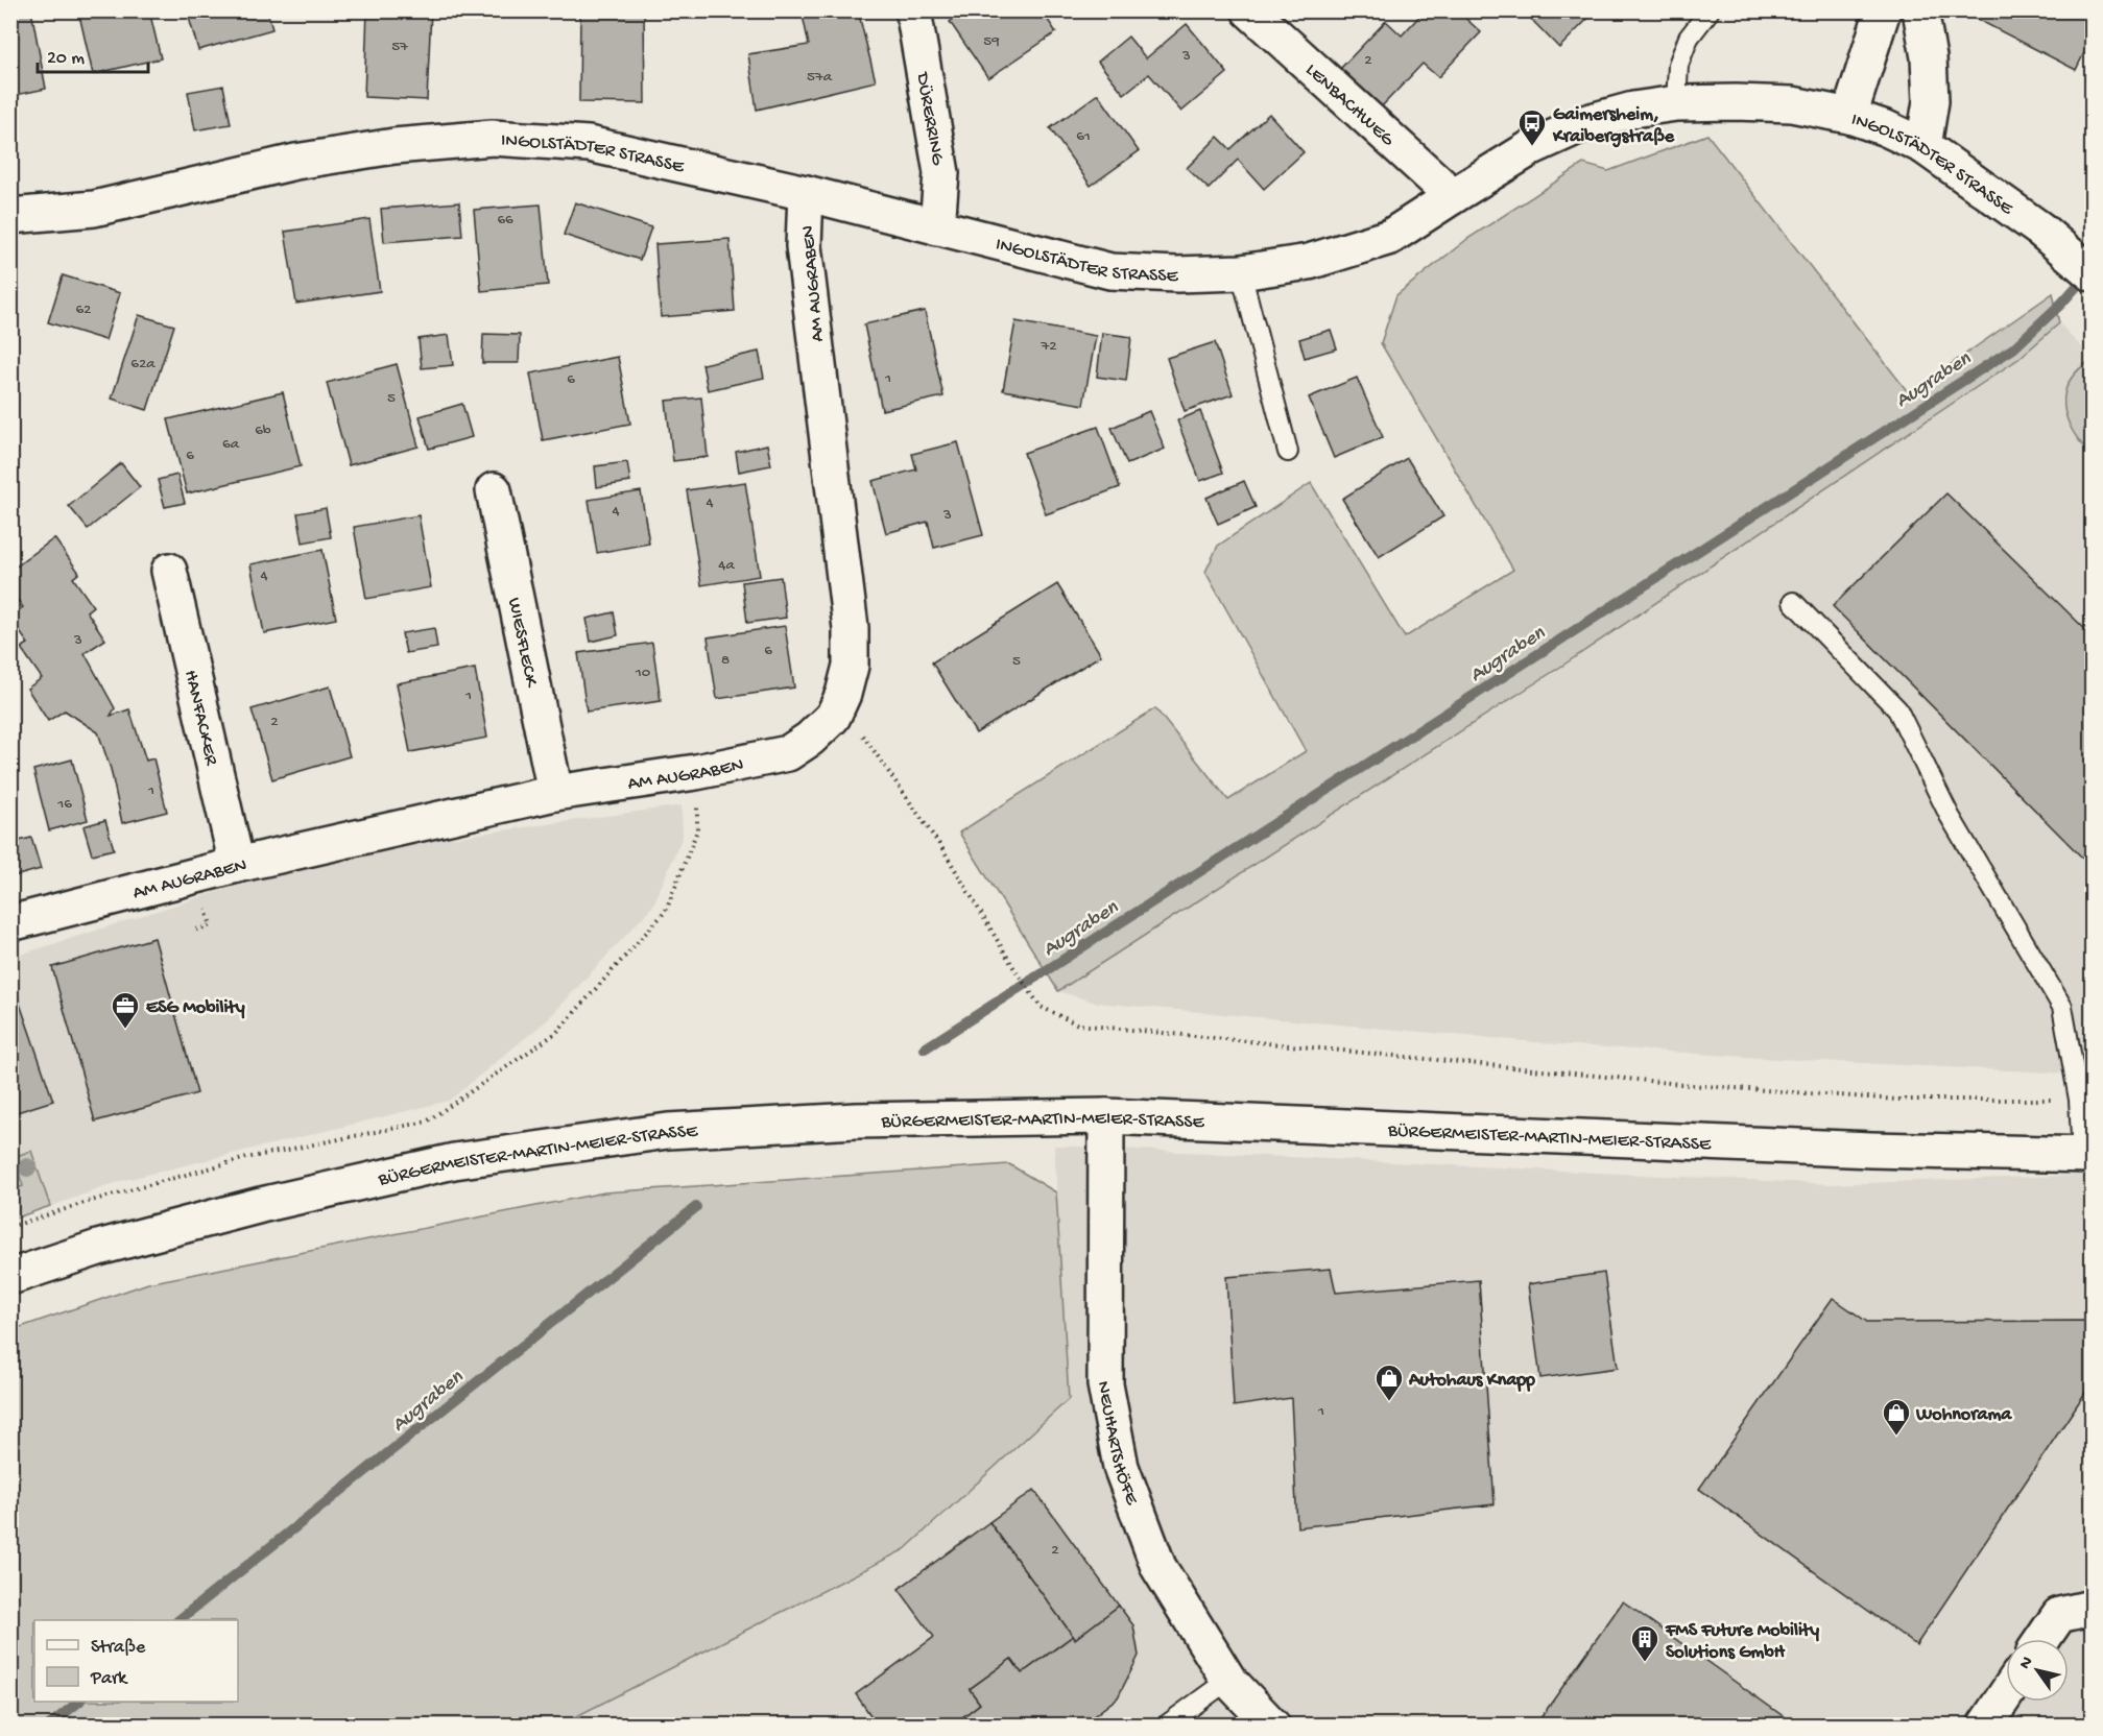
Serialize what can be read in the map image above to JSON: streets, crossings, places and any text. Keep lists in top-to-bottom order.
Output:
{
  "streets": {
    "street": [
      "LENBACHWEG",
      "DÜRERRING",
      "INGOLSTÄDTER STRASSE",
      "AM AUGRABEN",
      "WIESFLECK",
      "HANFACKER",
      "BÜRGERMEISTER-MARTIN-MEIER-STRASSE",
      "NEUHARTSHÖFE"
    ]
  },
  "crossings": [
    ["LENBACHWEG", "INGOLSTÄDTER STRASSE"],
    ["DÜRERRING", "INGOLSTÄDTER STRASSE"],
    ["INGOLSTÄDTER STRASSE", "AM AUGRABEN"],
    ["AM AUGRABEN", "WIESFLECK"],
    ["AM AUGRABEN", "HANFACKER"],
    ["BÜRGERMEISTER-MARTIN-MEIER-STRASSE", "NEUHARTSHÖFE"]
  ],
  "water": ["Augraben"],
  "places": {
    "bus stop": ["Gaimersheim, Kraibergstraße"],
    "office": ["ESG Mobility"],
    "shop": ["Autohaus Knapp", "Wohnorama"],
    "building": ["FMS Future Mobility Solutions GmbH"]
  },
  "house_numbers": [
    "59",
    "57",
    "3",
    "2",
    "57a",
    "61",
    "66",
    "62",
    "72",
    "62a",
    "1",
    "6",
    "5",
    "6b",
    "6a",
    "6",
    "4",
    "4",
    "3",
    "4a",
    "4",
    "3",
    "6",
    "8",
    "5",
    "10",
    "1",
    "2",
    "1",
    "16",
    "1",
    "2"
  ],
  "legend": ["Straße", "Park"],
  "scale_bar": "20 m",
  "north": "top left"
}
